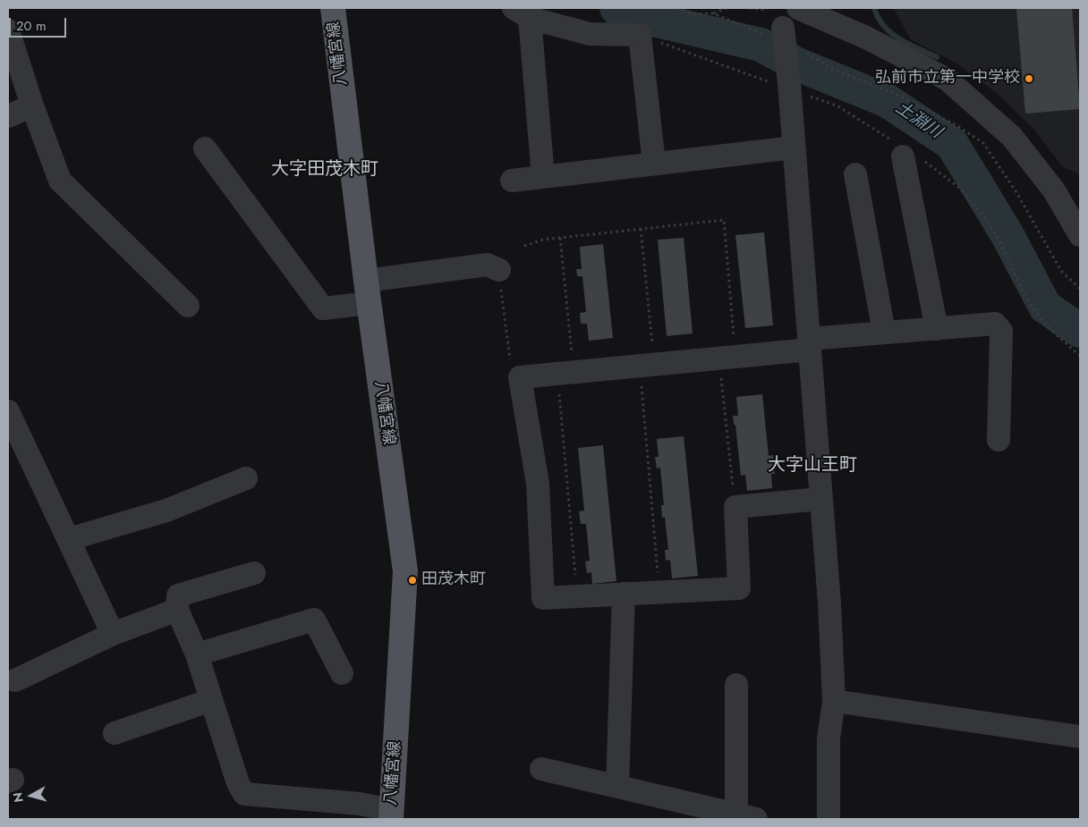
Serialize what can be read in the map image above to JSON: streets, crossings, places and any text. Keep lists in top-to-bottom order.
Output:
{
  "streets": {
    "main road": ["八幡宮線"]
  },
  "districts": ["大字田茂木町", "大字山王町"],
  "water": ["土淵川"],
  "places": ["弘前市立第一中学校", "田茂木町"],
  "scale_bar": "20 m",
  "north": "left"
}
